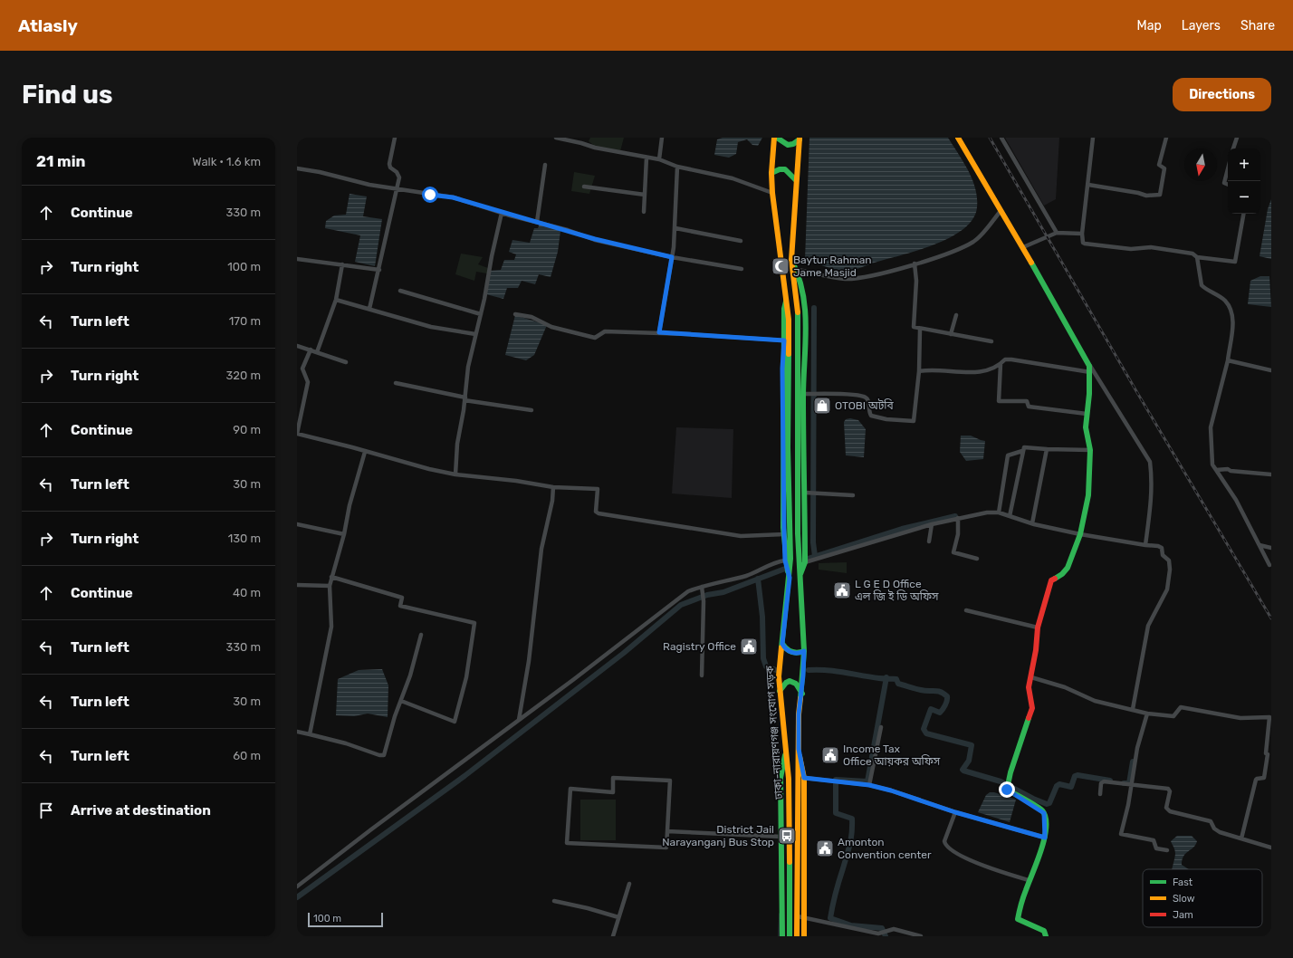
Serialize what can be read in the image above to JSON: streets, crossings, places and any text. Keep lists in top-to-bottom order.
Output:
{
  "streets": {
    "street": ["ঢাকা-নারায়ণগঞ্জ সংযোগ সড়ক"]
  },
  "places": {
    "mosque": ["Baytur Rahman Jame Masjid"],
    "shop": ["OTOBI অটবি"],
    "public building": [
      "L G E D Office এল জি ই ডি অফিস",
      "Ragistry Office",
      "Income Tax Office আয়কর অফিস",
      "Amonton Convention center"
    ],
    "bus stop": ["District Jail Narayanganj Bus Stop"]
  },
  "legend": ["Fast", "Slow", "Jam"],
  "scale_bar": "100 m",
  "north": "bottom",
  "page": {
    "header": "Atlasly",
    "nav": ["Map", "Layers", "Share"],
    "buttons": "Directions",
    "title": "Find us",
    "heading": ["21 min", "Walk · 1.6 km"],
    "map_buttons": ["+", "−"],
    "list": [
      ["Continue", "330 m"],
      ["Turn right", "100 m"],
      ["Turn left", "170 m"],
      ["Turn right", "320 m"],
      ["Continue", "90 m"],
      ["Turn left", "30 m"],
      ["Turn right", "130 m"],
      ["Continue", "40 m"],
      ["Turn left", "330 m"],
      ["Turn left", "30 m"],
      ["Turn left", "60 m"],
      "Arrive at destination"
    ],
    "scale": "100 m"
  }
}
